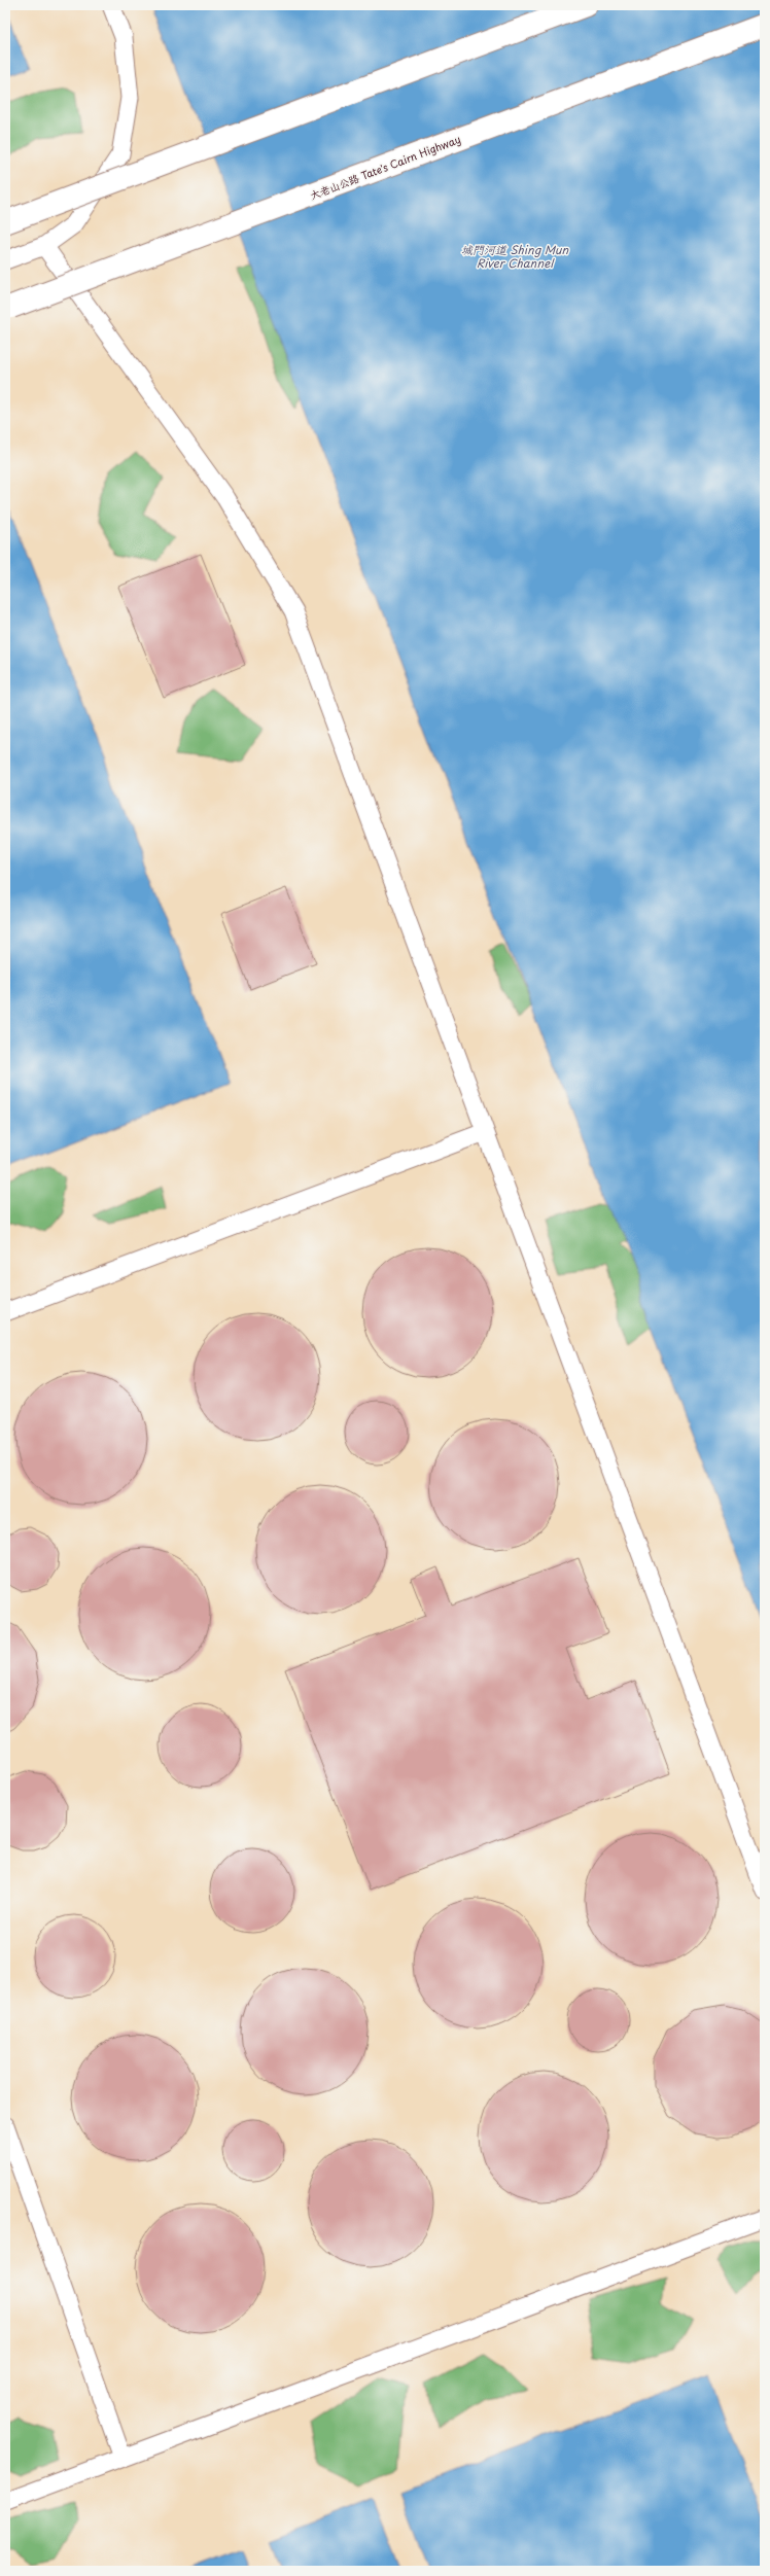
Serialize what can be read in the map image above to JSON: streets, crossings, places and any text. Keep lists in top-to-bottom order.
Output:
{
  "streets": {
    "highway": ["大老山公路 Tate's Cairn Highway"]
  },
  "water": ["城門河道 Shing Mun River Channel"]
}
